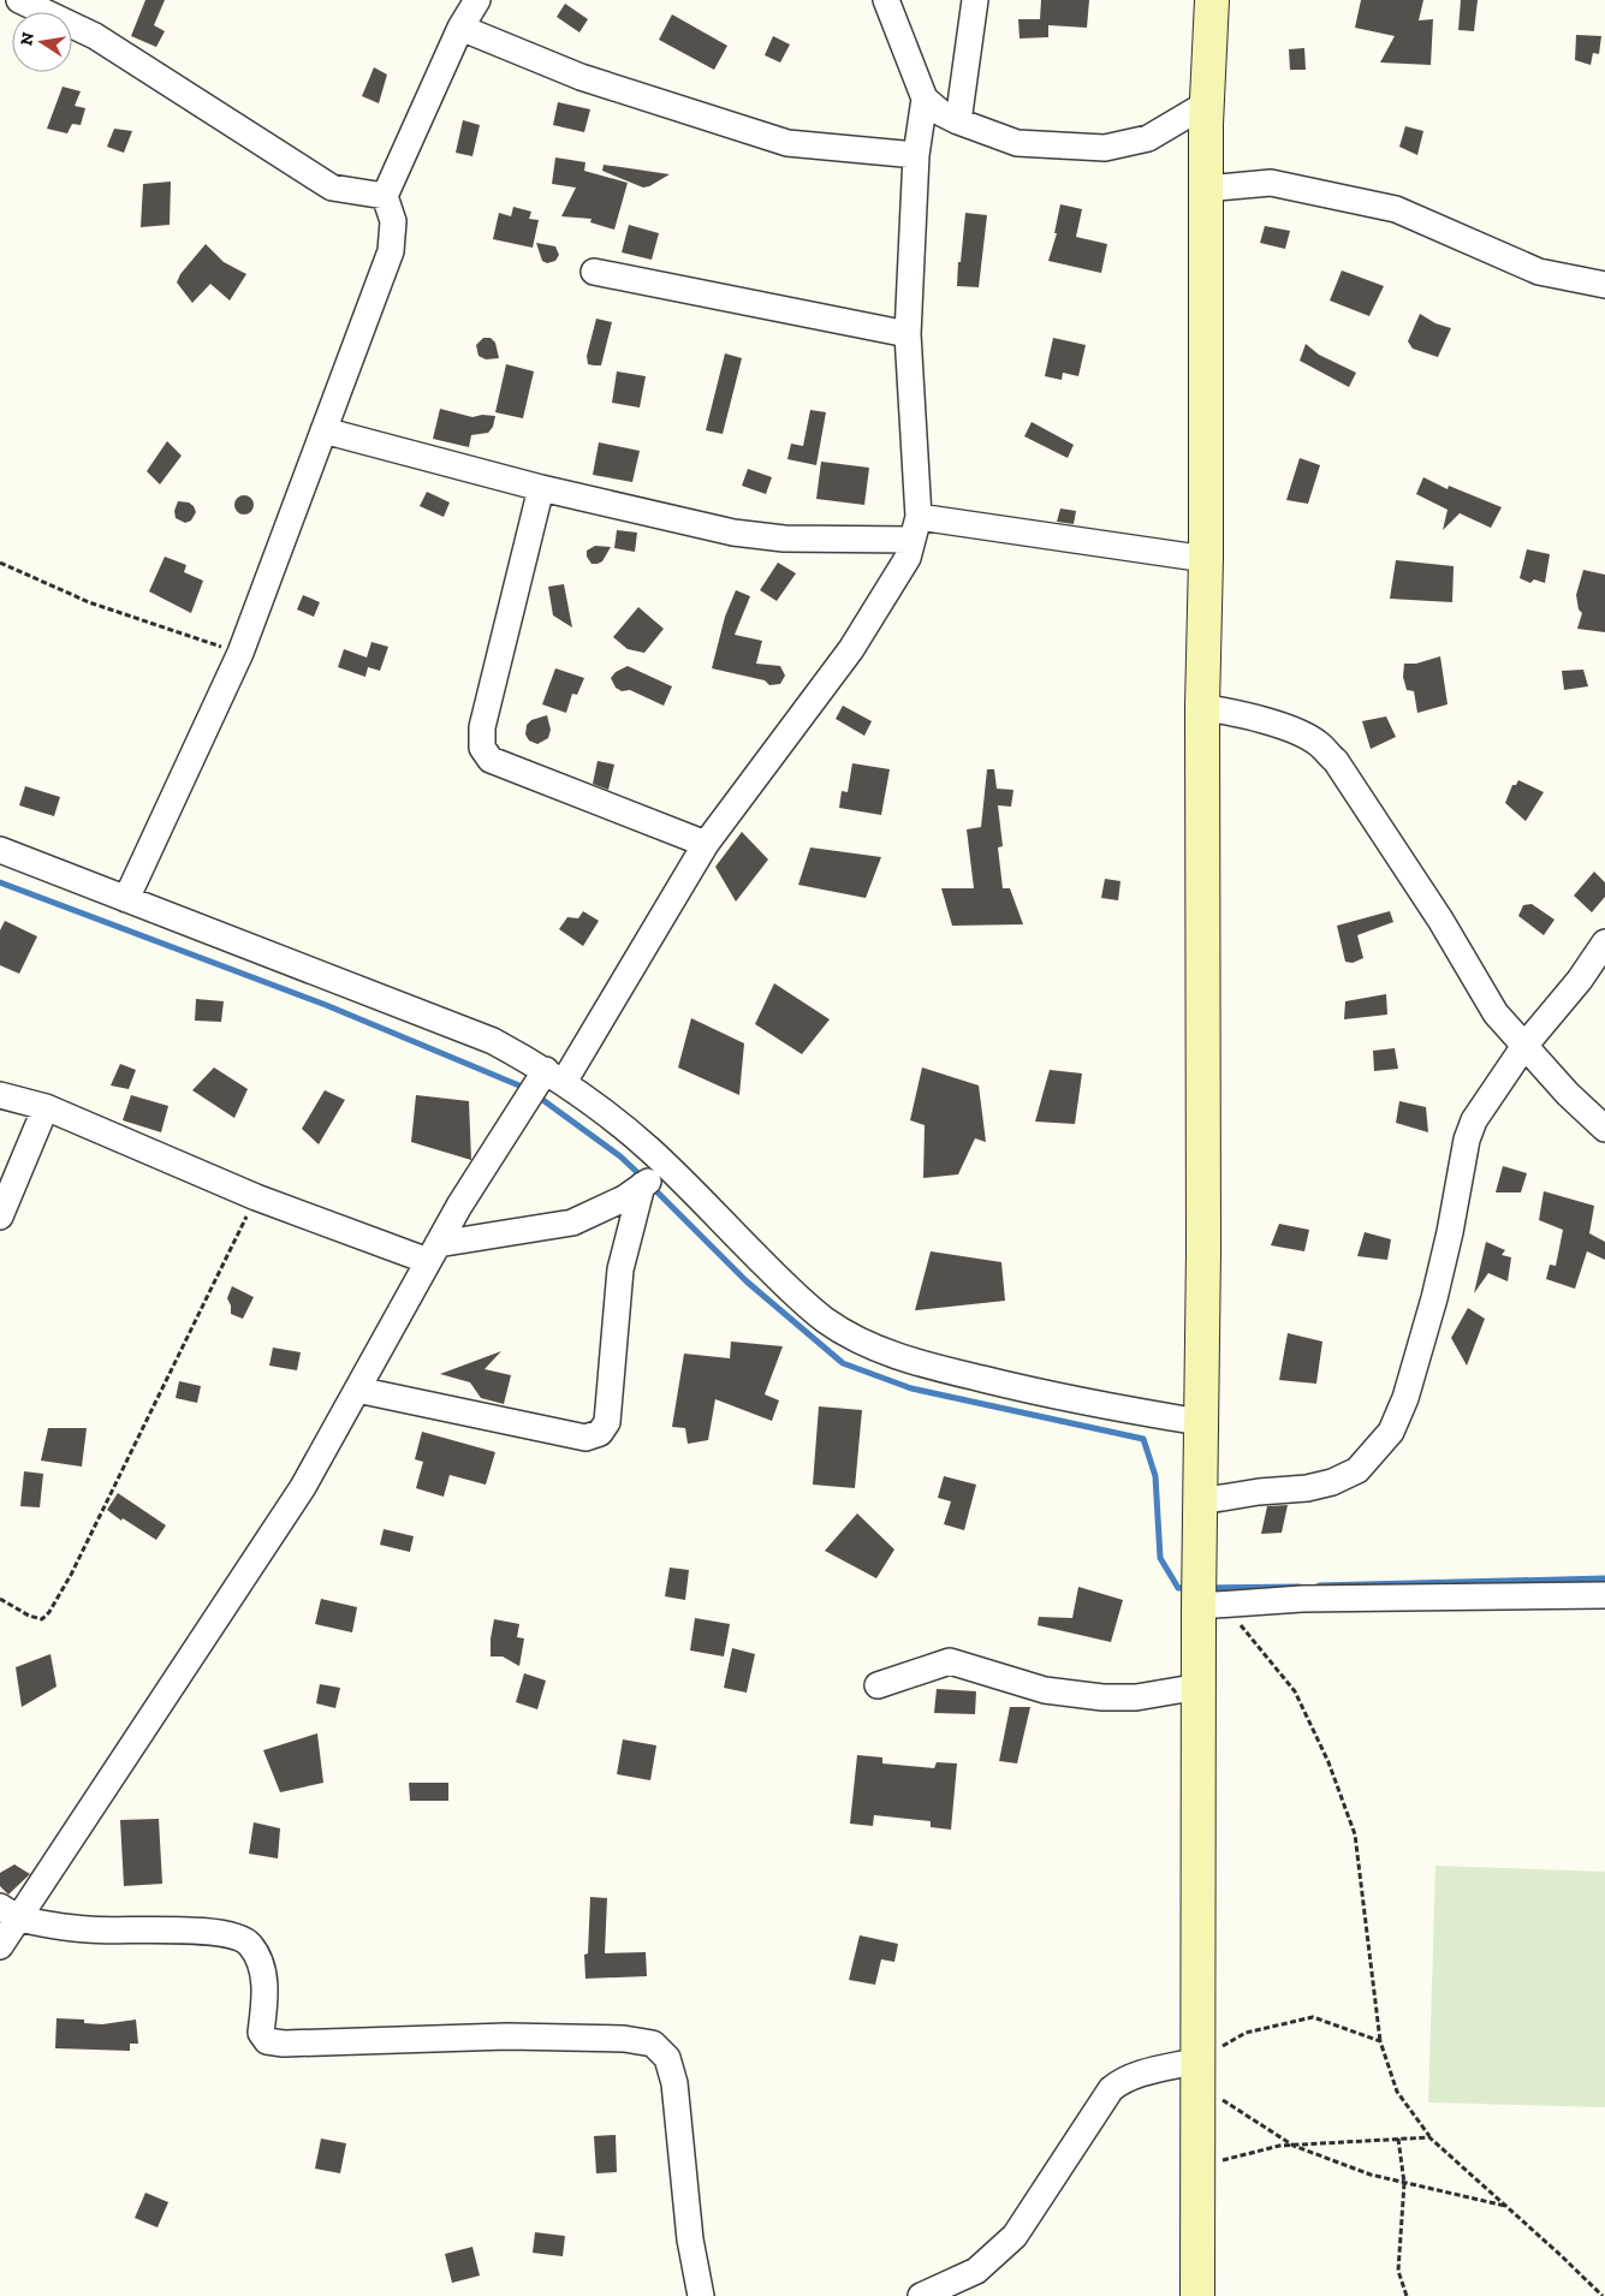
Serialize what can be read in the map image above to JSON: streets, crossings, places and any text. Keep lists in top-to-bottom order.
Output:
{
  "north": "left"
}
